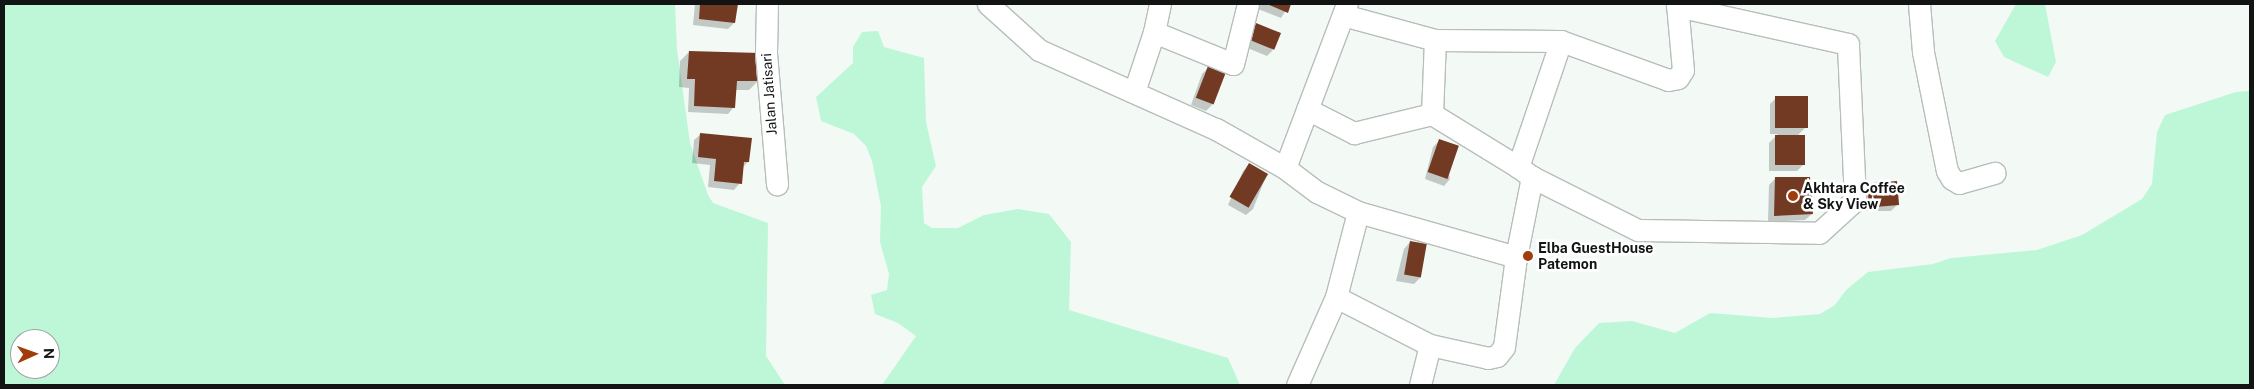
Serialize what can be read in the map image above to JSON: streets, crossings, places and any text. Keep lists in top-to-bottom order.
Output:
{
  "streets": {
    "street": ["Jalan Jatisari"]
  },
  "places": ["Akhtara Coffee & Sky View", "Elba GuestHouse Patemon"],
  "north": "right"
}
